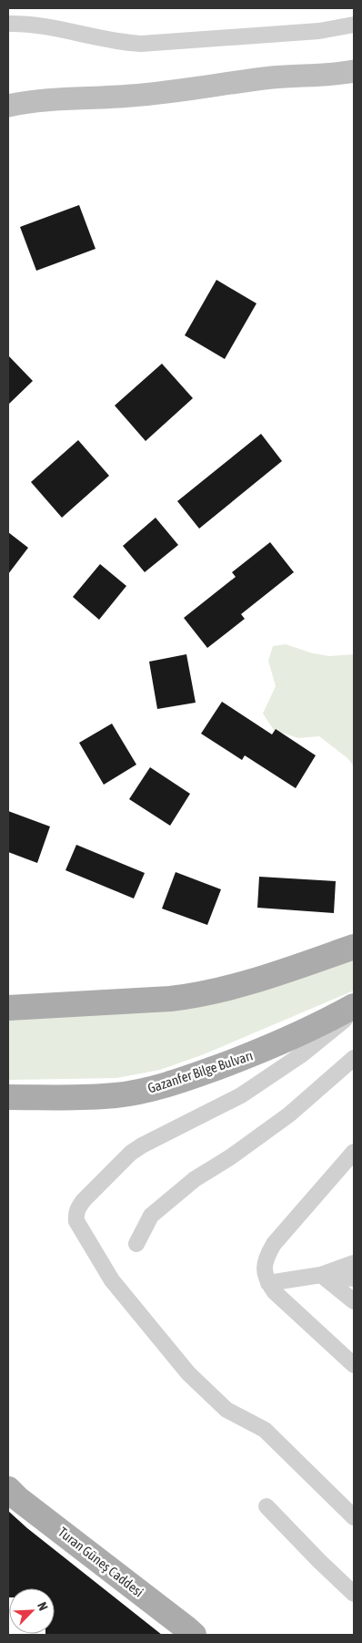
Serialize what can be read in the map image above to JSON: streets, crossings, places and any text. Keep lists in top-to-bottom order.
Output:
{
  "streets": {
    "main road": ["Gazanfer Bilge Bulvarı", "Turan Güneş Caddesi"]
  },
  "north": "top right"
}
